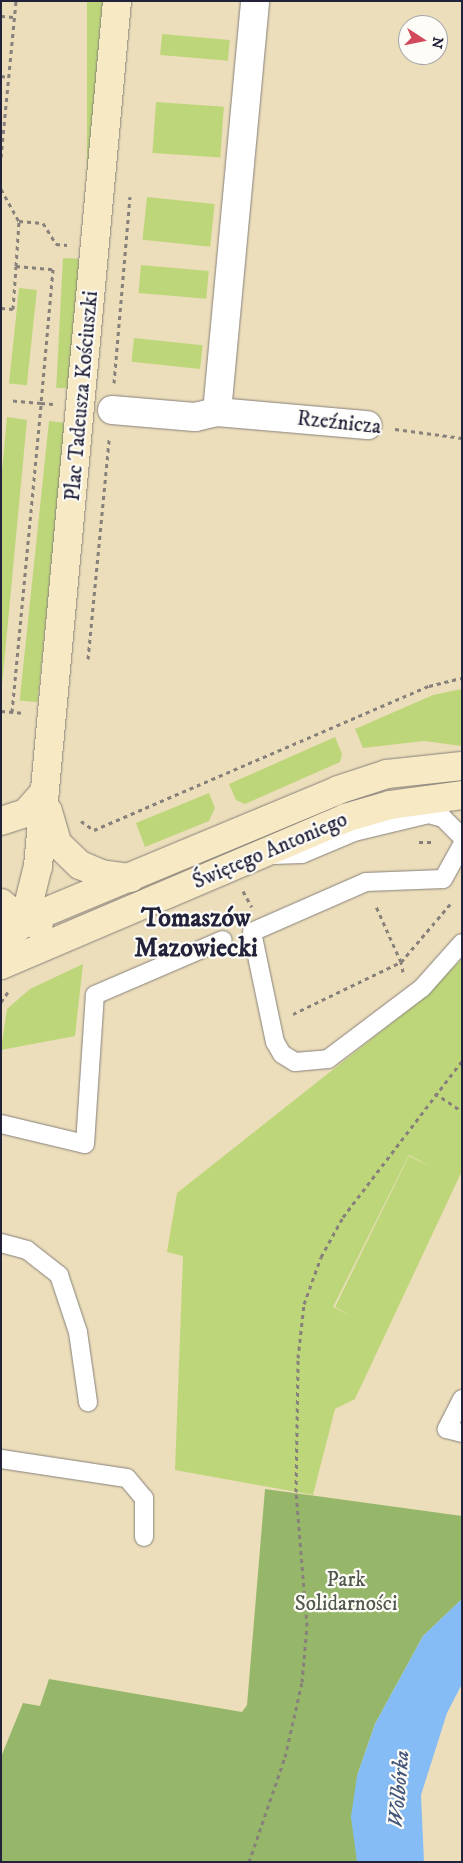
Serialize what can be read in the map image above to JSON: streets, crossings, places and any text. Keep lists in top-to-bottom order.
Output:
{
  "streets": {
    "street": ["Plac Tadeusza Kościuszki", "Rzeźnicza", "Świętego Antoniego"]
  },
  "crossings": [
    ["Plac Tadeusza Kościuszki", "Świętego Antoniego"]
  ],
  "districts": ["Tomaszów Mazowiecki"],
  "water": ["Wolbórka"],
  "parks": ["Park Solidarności"],
  "north": "right"
}
